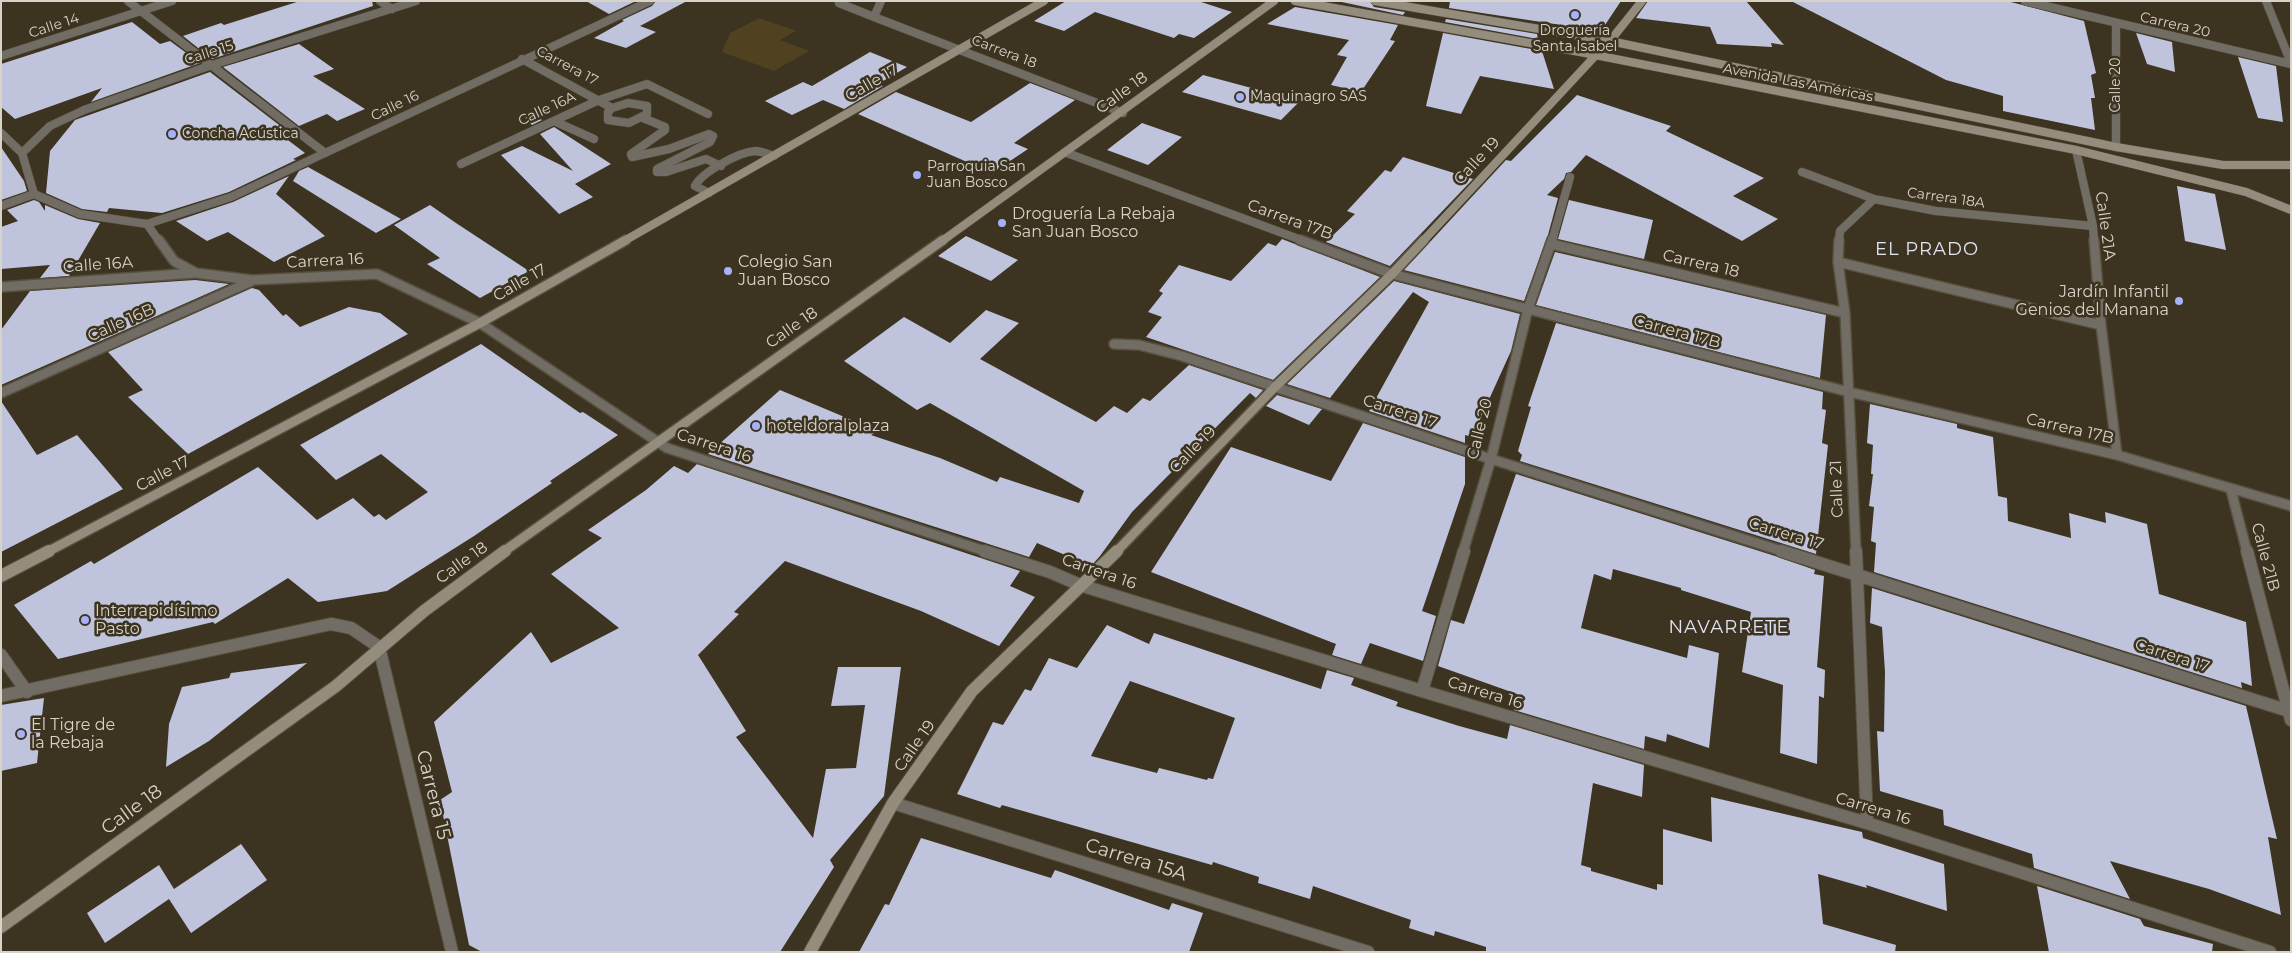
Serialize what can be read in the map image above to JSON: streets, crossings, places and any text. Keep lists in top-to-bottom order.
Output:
{
  "streets": {
    "main road": [
      "Calle 17",
      "Avenida Las Américas",
      "Calle 18",
      "Calle 19"
    ],
    "street": [
      "Carrera 20",
      "Calle 14",
      "Carrera 18",
      "Calle 15",
      "Carrera 17",
      "Calle 20",
      "Calle 16",
      "Calle 16A",
      "Carrera 18A",
      "Carrera 17B",
      "Calle 21A",
      "Carrera 16",
      "Calle 16B",
      "Calle 21",
      "Calle 21B",
      "Carrera 15",
      "Carrera 15A"
    ]
  },
  "crossings": [
    ["Carrera 20", "Calle 20"],
    ["Carrera 18", "Calle 17"],
    ["Carrera 18", "Calle 20"],
    ["Carrera 18", "Calle 18"],
    ["Carrera 18", "Calle 21"],
    ["Carrera 17", "Calle 20"],
    ["Carrera 17", "Calle 16"],
    ["Carrera 17", "Calle 16A"],
    ["Carrera 17", "Calle 19"],
    ["Carrera 17", "Calle 21"],
    ["Carrera 17", "Calle 21B"],
    ["Calle 17", "Carrera 16"],
    ["Avenida Las Américas", "Calle 20"],
    ["Avenida Las Américas", "Calle 19"],
    ["Avenida Las Américas", "Calle 21A"],
    ["Calle 20", "Carrera 17B"],
    ["Calle 20", "Carrera 16"],
    ["Calle 18", "Carrera 17B"],
    ["Calle 18", "Carrera 16"],
    ["Calle 18", "Carrera 15"],
    ["Calle 16", "Carrera 16"],
    ["Calle 16A", "Carrera 16"],
    ["Calle 19", "Carrera 17B"],
    ["Calle 19", "Carrera 16"],
    ["Calle 19", "Carrera 15A"],
    ["Carrera 18A", "Calle 21A"],
    ["Carrera 18A", "Calle 21"],
    ["Carrera 17B", "Calle 21A"],
    ["Carrera 17B", "Calle 21"],
    ["Carrera 17B", "Calle 21B"],
    ["Carrera 16", "Calle 16B"],
    ["Carrera 16", "Calle 21"]
  ],
  "districts": ["EL PRADO", "NAVARRETE"],
  "places": [
    "Droguería Santa Isabel",
    "Maquinagro SAS",
    "Concha Acústica",
    "Parroquia San Juan Bosco",
    "Droguería La Rebaja San Juan Bosco",
    "Colegio San Juan Bosco",
    "Jardín Infantil Genios del Manana",
    "hoteldoralplaza",
    "Interrapidísimo Pasto",
    "El Tigre de la Rebaja"
  ]
}
